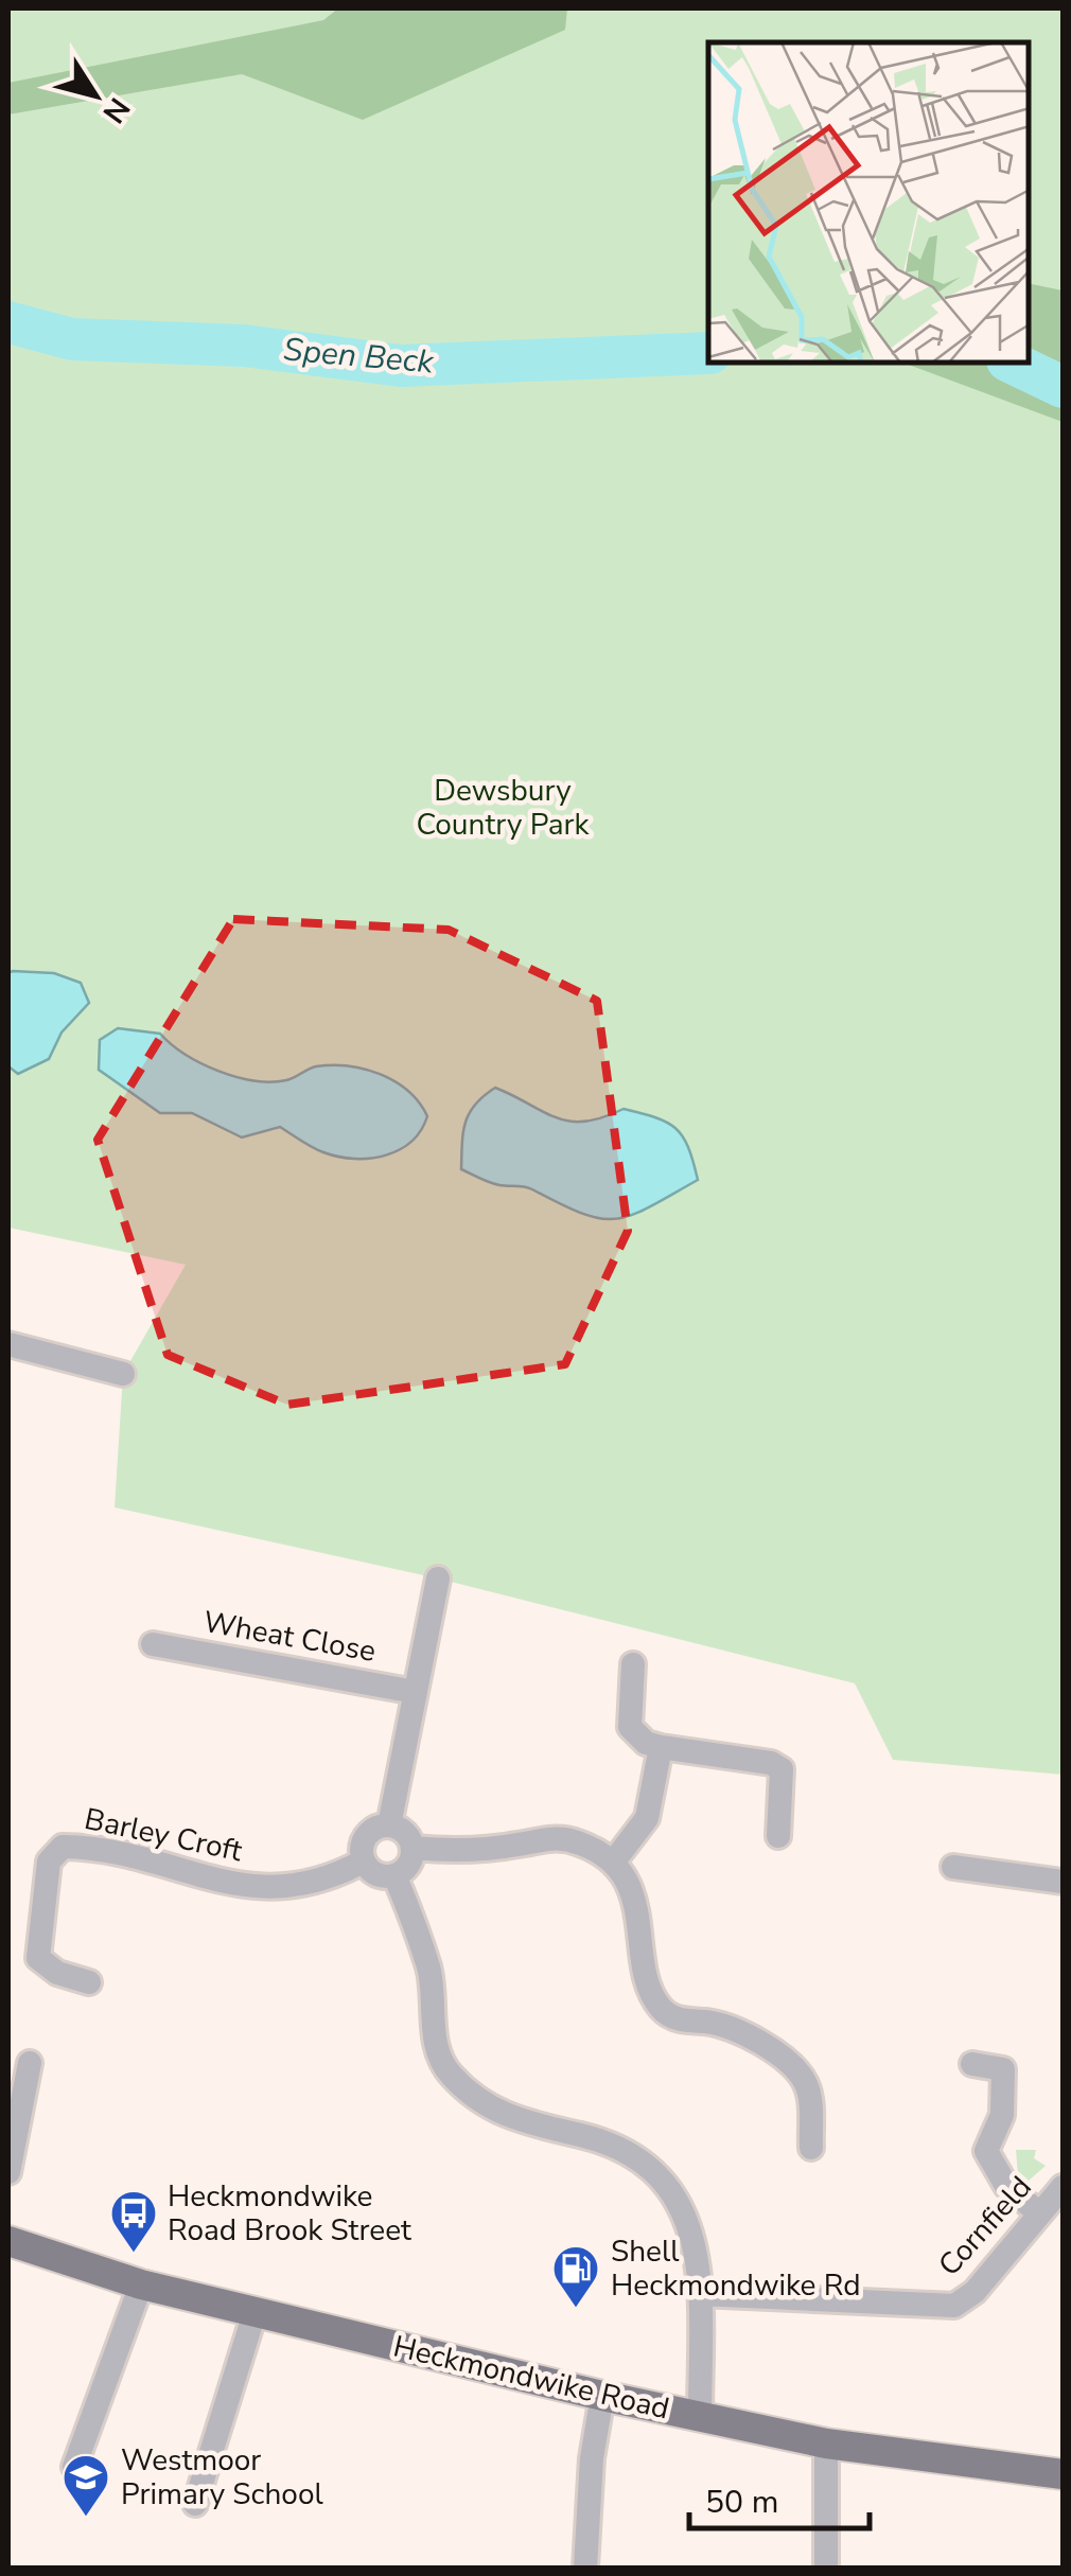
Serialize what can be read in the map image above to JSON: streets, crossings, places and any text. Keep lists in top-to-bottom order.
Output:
{
  "streets": {
    "main road": ["Heckmondwike Road"],
    "street": ["Wheat Close", "Barley Croft", "Cornfield"]
  },
  "water": ["Spen Beck"],
  "parks": ["Dewsbury Country Park"],
  "places": {
    "bus stop": ["Heckmondwike Road Brook Street"],
    "fuel station": ["Shell Heckmondwike Rd"],
    "school or university": ["Westmoor Primary School"]
  },
  "scale_bar": "50 m",
  "north": "bottom right"
}
